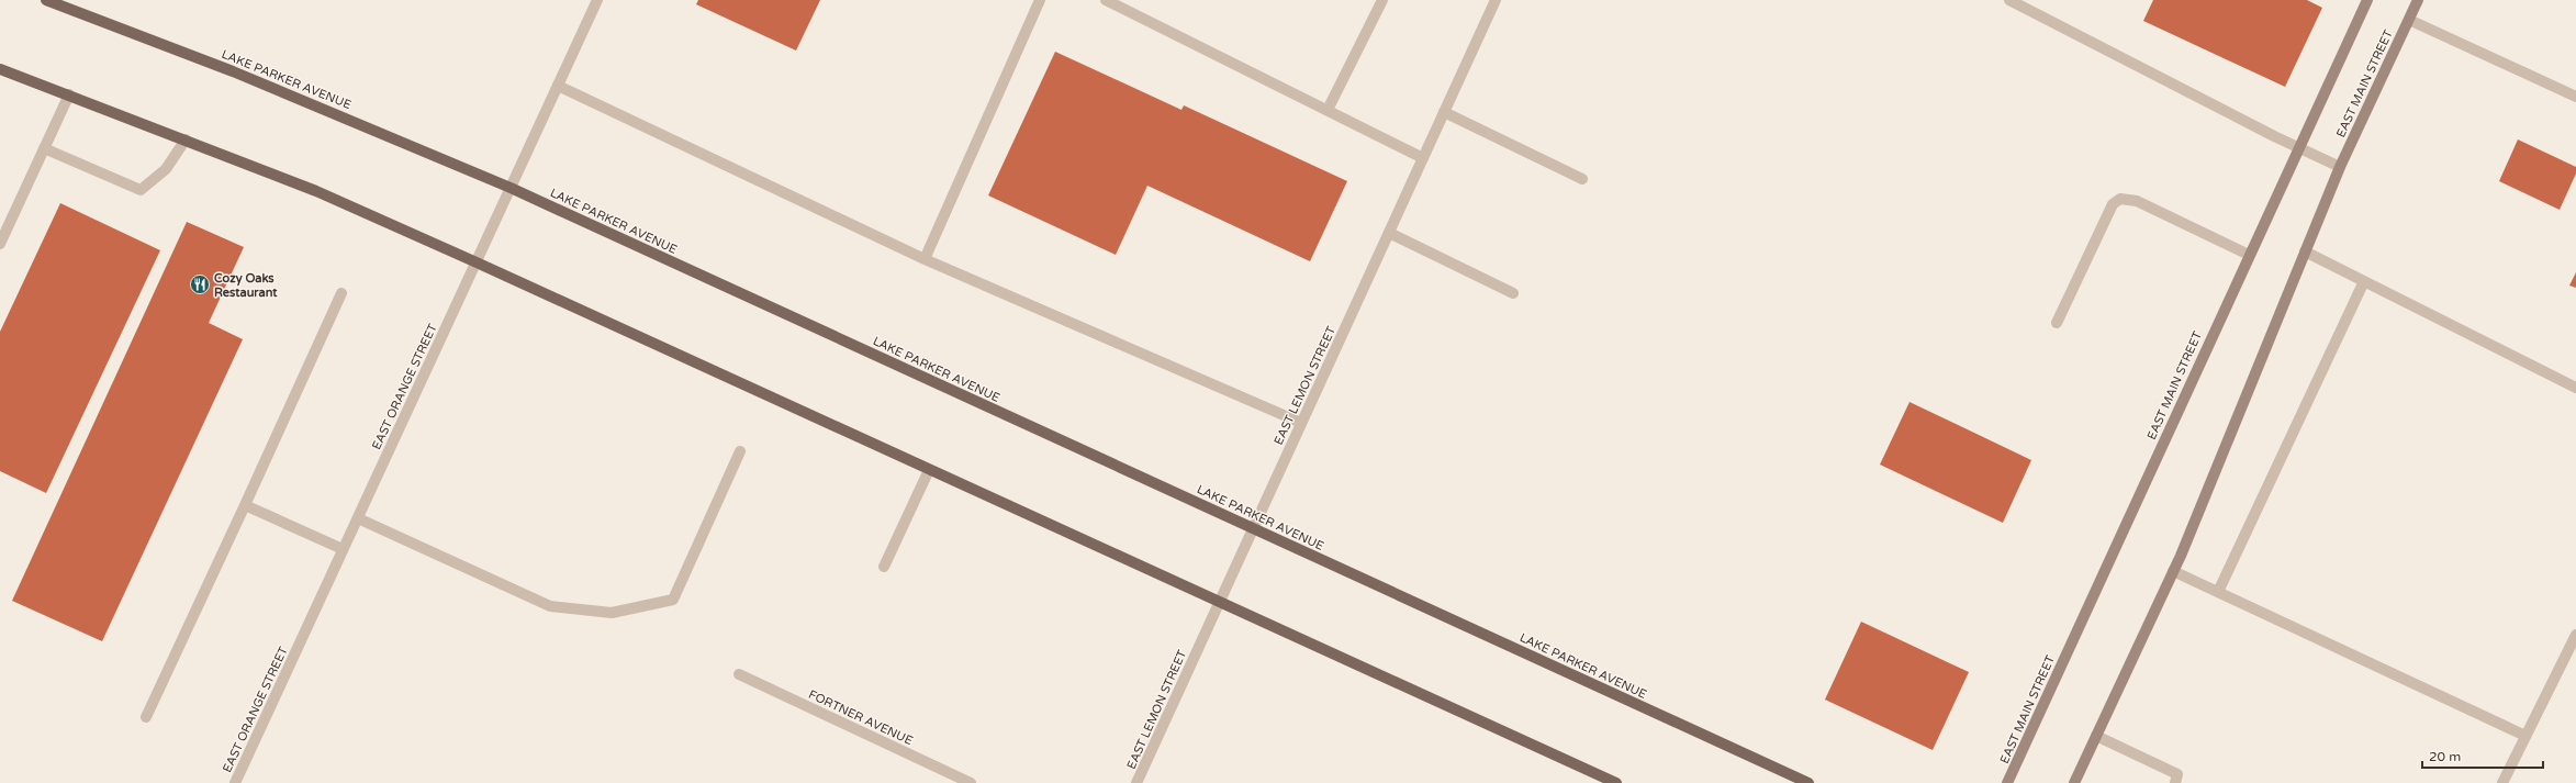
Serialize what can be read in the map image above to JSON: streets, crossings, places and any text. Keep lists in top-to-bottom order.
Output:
{
  "streets": {
    "main road": ["LAKE PARKER AVENUE", "EAST MAIN STREET"],
    "street": ["EAST LEMON STREET", "EAST ORANGE STREET", "FORTNER AVENUE"]
  },
  "crossings": [
    ["LAKE PARKER AVENUE", "EAST LEMON STREET"],
    ["LAKE PARKER AVENUE", "EAST ORANGE STREET"]
  ],
  "places": {
    "restaurant": ["Cozy Oaks Restaurant"]
  },
  "scale_bar": "20 m"
}
